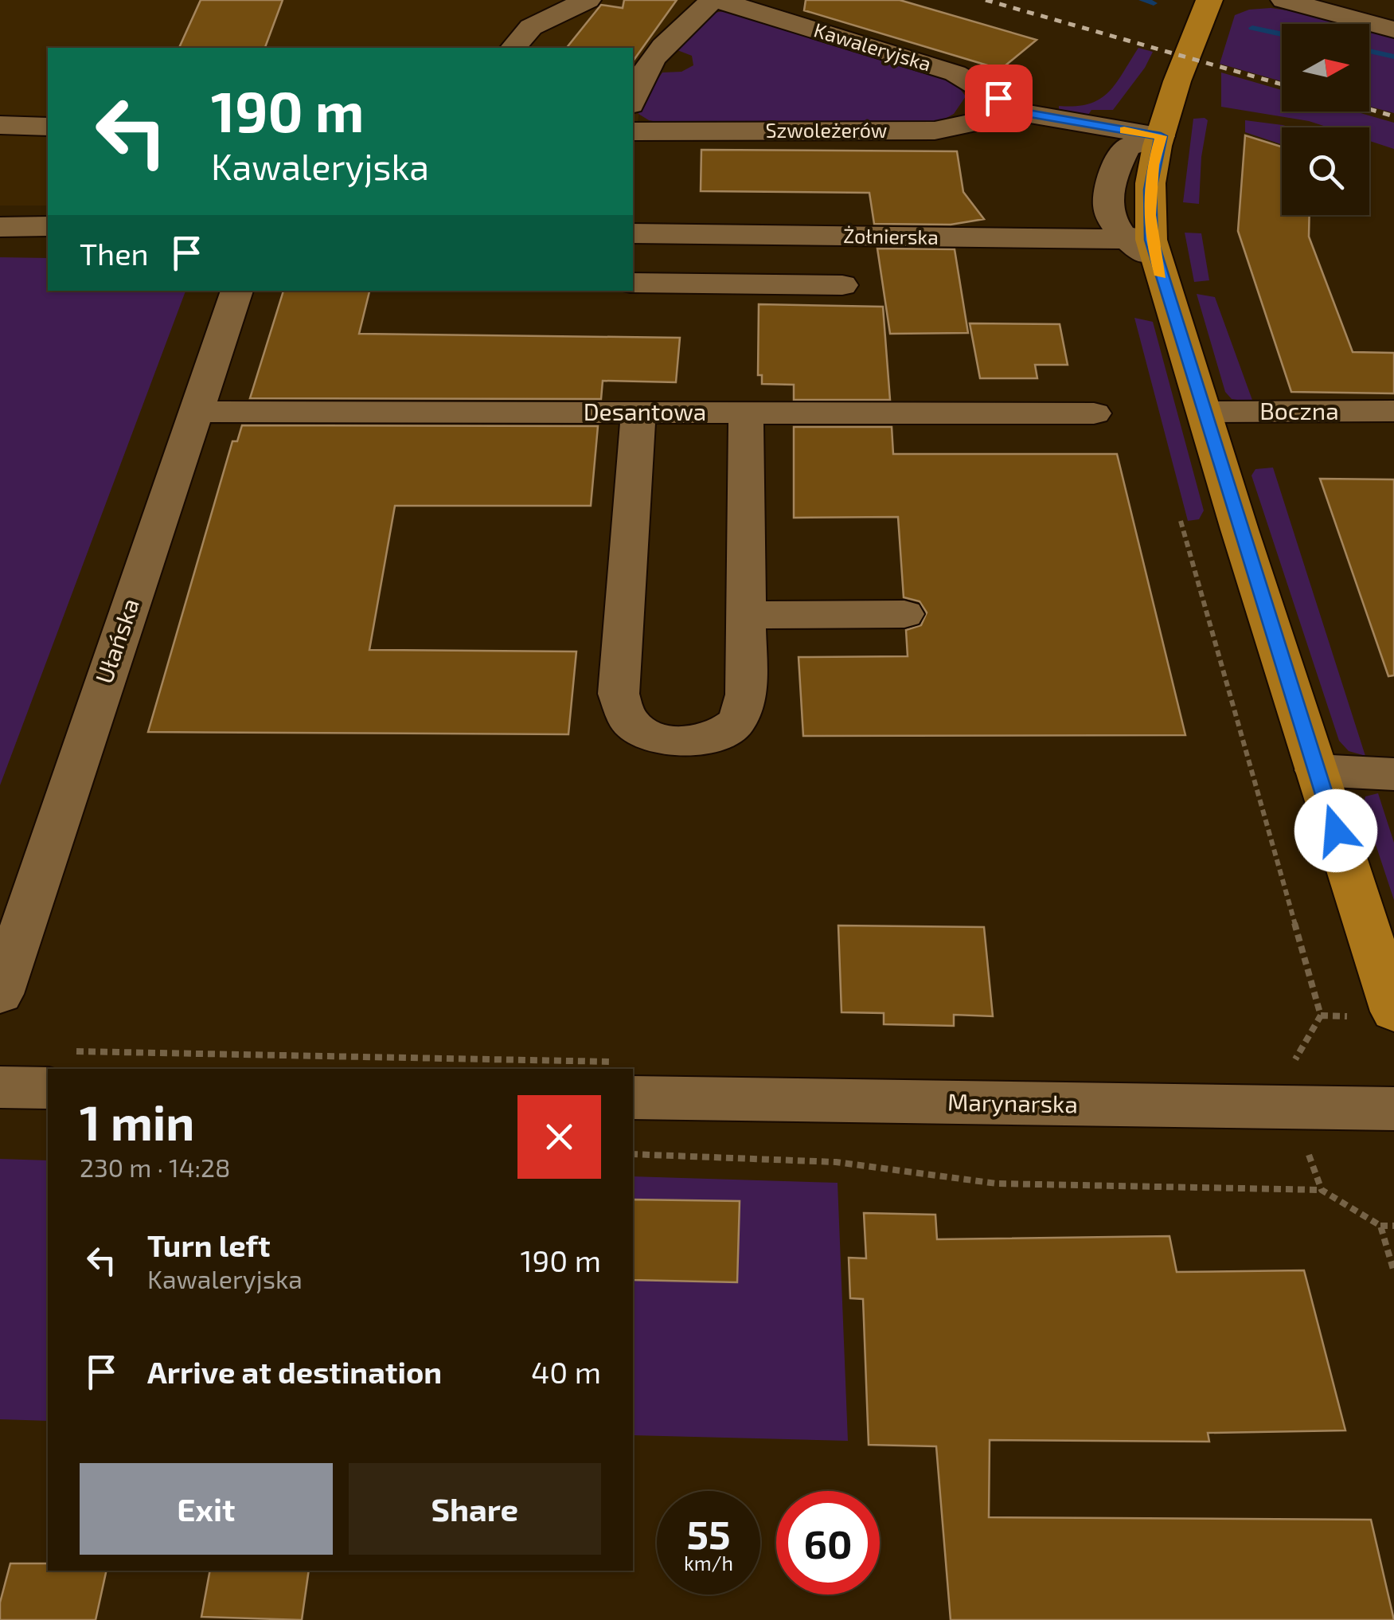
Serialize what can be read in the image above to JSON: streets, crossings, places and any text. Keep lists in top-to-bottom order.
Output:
{
  "streets": {
    "street": [
      "Kawaleryjska",
      "Szwoleżerów",
      "Żołnierska",
      "Boczna",
      "Desantowa",
      "Ułańska",
      "Marynarska"
    ]
  },
  "crossings": [
    ["Kawaleryjska", "Szwoleżerów"],
    ["Desantowa", "Ułańska"]
  ],
  "north": "right",
  "page": {
    "turn": ["190 m", "Kawaleryjska"],
    "then": "Then",
    "heading": ["1 min", "230 m · 14:28"],
    "list": [
      {
        "name": "Turn left",
        "note": "Kawaleryjska",
        "value": "190 m"
      },
      {
        "name": "Arrive at destination",
        "value": "40 m"
      }
    ],
    "buttons": ["Exit", "Share"],
    "speed": "55 km/h",
    "limit": "60"
  }
}
